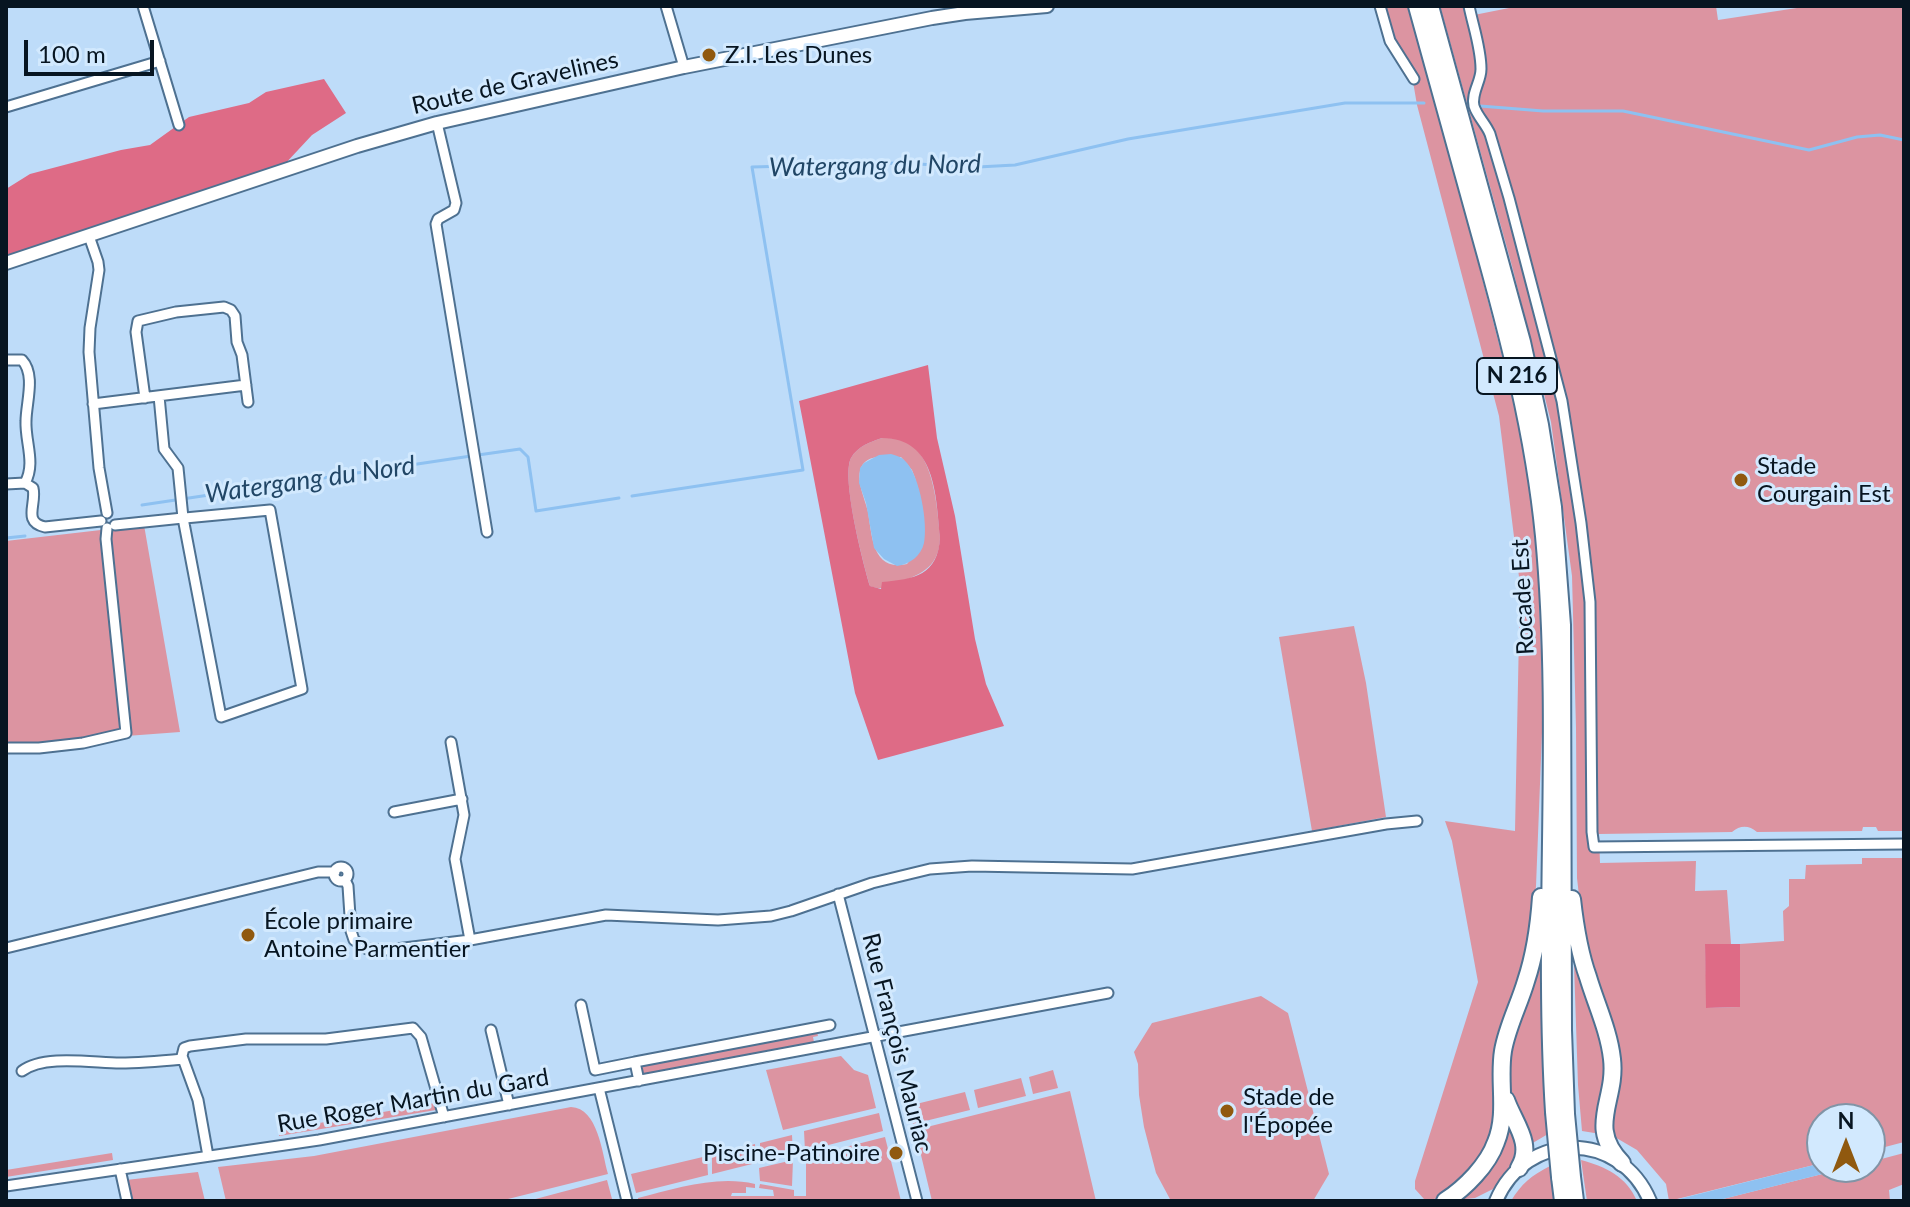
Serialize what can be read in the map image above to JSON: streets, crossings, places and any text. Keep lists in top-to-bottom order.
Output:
{
  "streets": {
    "highway": ["N 216", "Rocade Est"],
    "main road": ["Route de Gravelines"],
    "street": ["Rue François Mauriac", "Rue Roger Martin du Gard"]
  },
  "crossings": [
    ["Rue François Mauriac", "Rue Roger Martin du Gard"]
  ],
  "water": ["Watergang du Nord"],
  "places": [
    "Z.I. Les Dunes",
    "Stade Courgain Est",
    "École primaire Antoine Parmentier",
    "Stade de l'Épopée",
    "Piscine-Patinoire"
  ],
  "scale_bar": "100 m",
  "north": "top"
}
